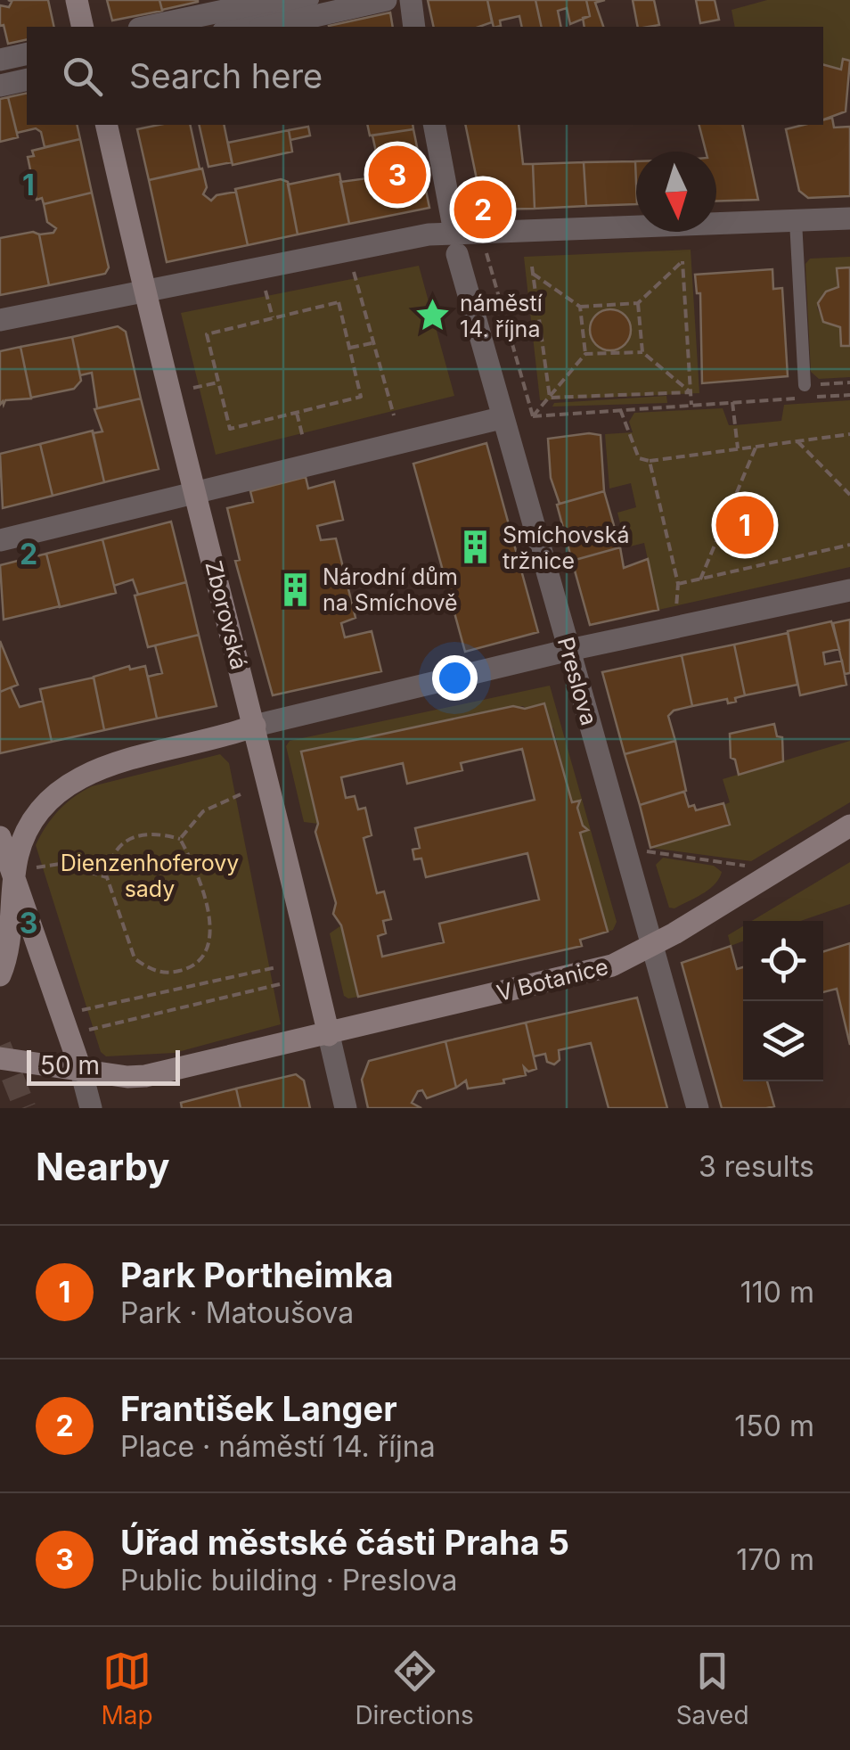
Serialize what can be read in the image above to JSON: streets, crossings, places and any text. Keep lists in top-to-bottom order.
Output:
{
  "streets": {
    "main road": ["Zborovská", "V Botanice"],
    "street": ["Preslova"]
  },
  "crossings": [
    ["Zborovská", "V Botanice"],
    ["Preslova", "V Botanice"]
  ],
  "parks": ["Dienzenhoferovy sady"],
  "places": {
    "place": ["náměstí 14. října"],
    "building": ["Smíchovská tržnice", "Národní dům na Smíchově"]
  },
  "scale_bar": "50 m",
  "north": "bottom",
  "page": {
    "search": "Search here",
    "pins": ["3", "2", "1"],
    "scale": "50 m",
    "heading": ["Nearby", "3 results"],
    "list": [
      {
        "mark": "1",
        "name": "Park Portheimka",
        "note": "Park · Matoušova",
        "value": "110 m"
      },
      {
        "mark": "2",
        "name": "František Langer",
        "note": "Place · náměstí 14. října",
        "value": "150 m"
      },
      {
        "mark": "3",
        "name": "Úřad městské části Praha 5",
        "note": "Public building · Preslova",
        "value": "170 m"
      }
    ],
    "nav": ["Map", "Directions", "Saved"]
  },
  "grid": {
    "rows": ["1", "2", "3"]
  }
}
